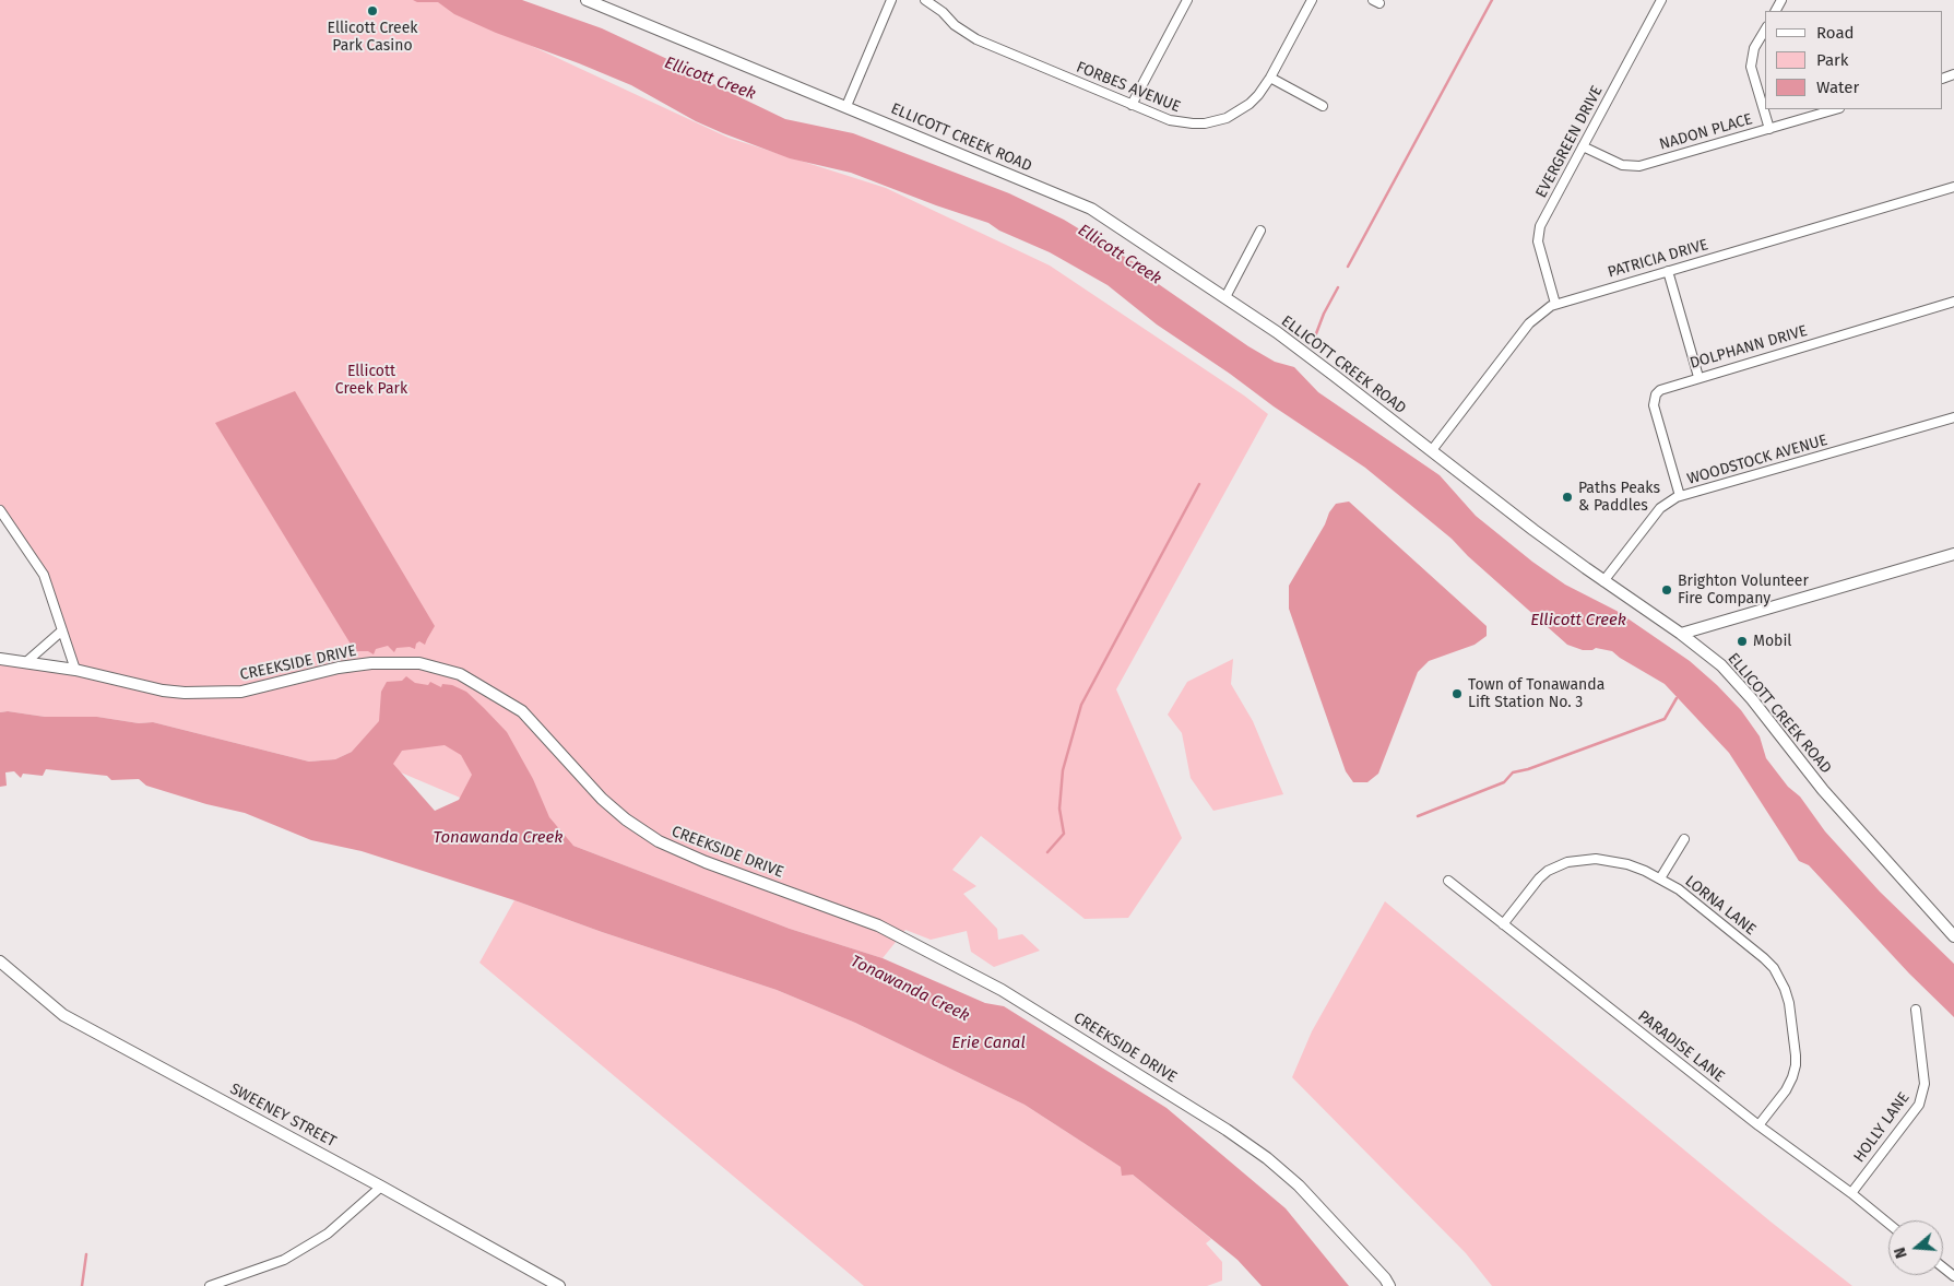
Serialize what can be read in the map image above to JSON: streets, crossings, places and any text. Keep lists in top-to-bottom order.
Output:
{
  "streets": {
    "street": [
      "FORBES AVENUE",
      "NADON PLACE",
      "ELLICOTT CREEK ROAD",
      "EVERGREEN DRIVE",
      "PATRICIA DRIVE",
      "DOLPHANN DRIVE",
      "WOODSTOCK AVENUE",
      "CREEKSIDE DRIVE",
      "LORNA LANE",
      "PARADISE LANE",
      "SWEENEY STREET",
      "HOLLY LANE"
    ]
  },
  "crossings": [
    ["NADON PLACE", "EVERGREEN DRIVE"],
    ["ELLICOTT CREEK ROAD", "PATRICIA DRIVE"],
    ["ELLICOTT CREEK ROAD", "WOODSTOCK AVENUE"],
    ["EVERGREEN DRIVE", "PATRICIA DRIVE"],
    ["DOLPHANN DRIVE", "WOODSTOCK AVENUE"],
    ["LORNA LANE", "PARADISE LANE"],
    ["PARADISE LANE", "HOLLY LANE"]
  ],
  "water": ["Ellicott Creek", "Tonawanda Creek", "Erie Canal"],
  "parks": ["Ellicott Creek Park"],
  "places": [
    "Ellicott Creek Park Casino",
    "Paths Peaks & Paddles",
    "Brighton Volunteer Fire Company",
    "Mobil",
    "Town of Tonawanda Lift Station No. 3"
  ],
  "legend": ["Road", "Park", "Water"],
  "north": "left"
}
